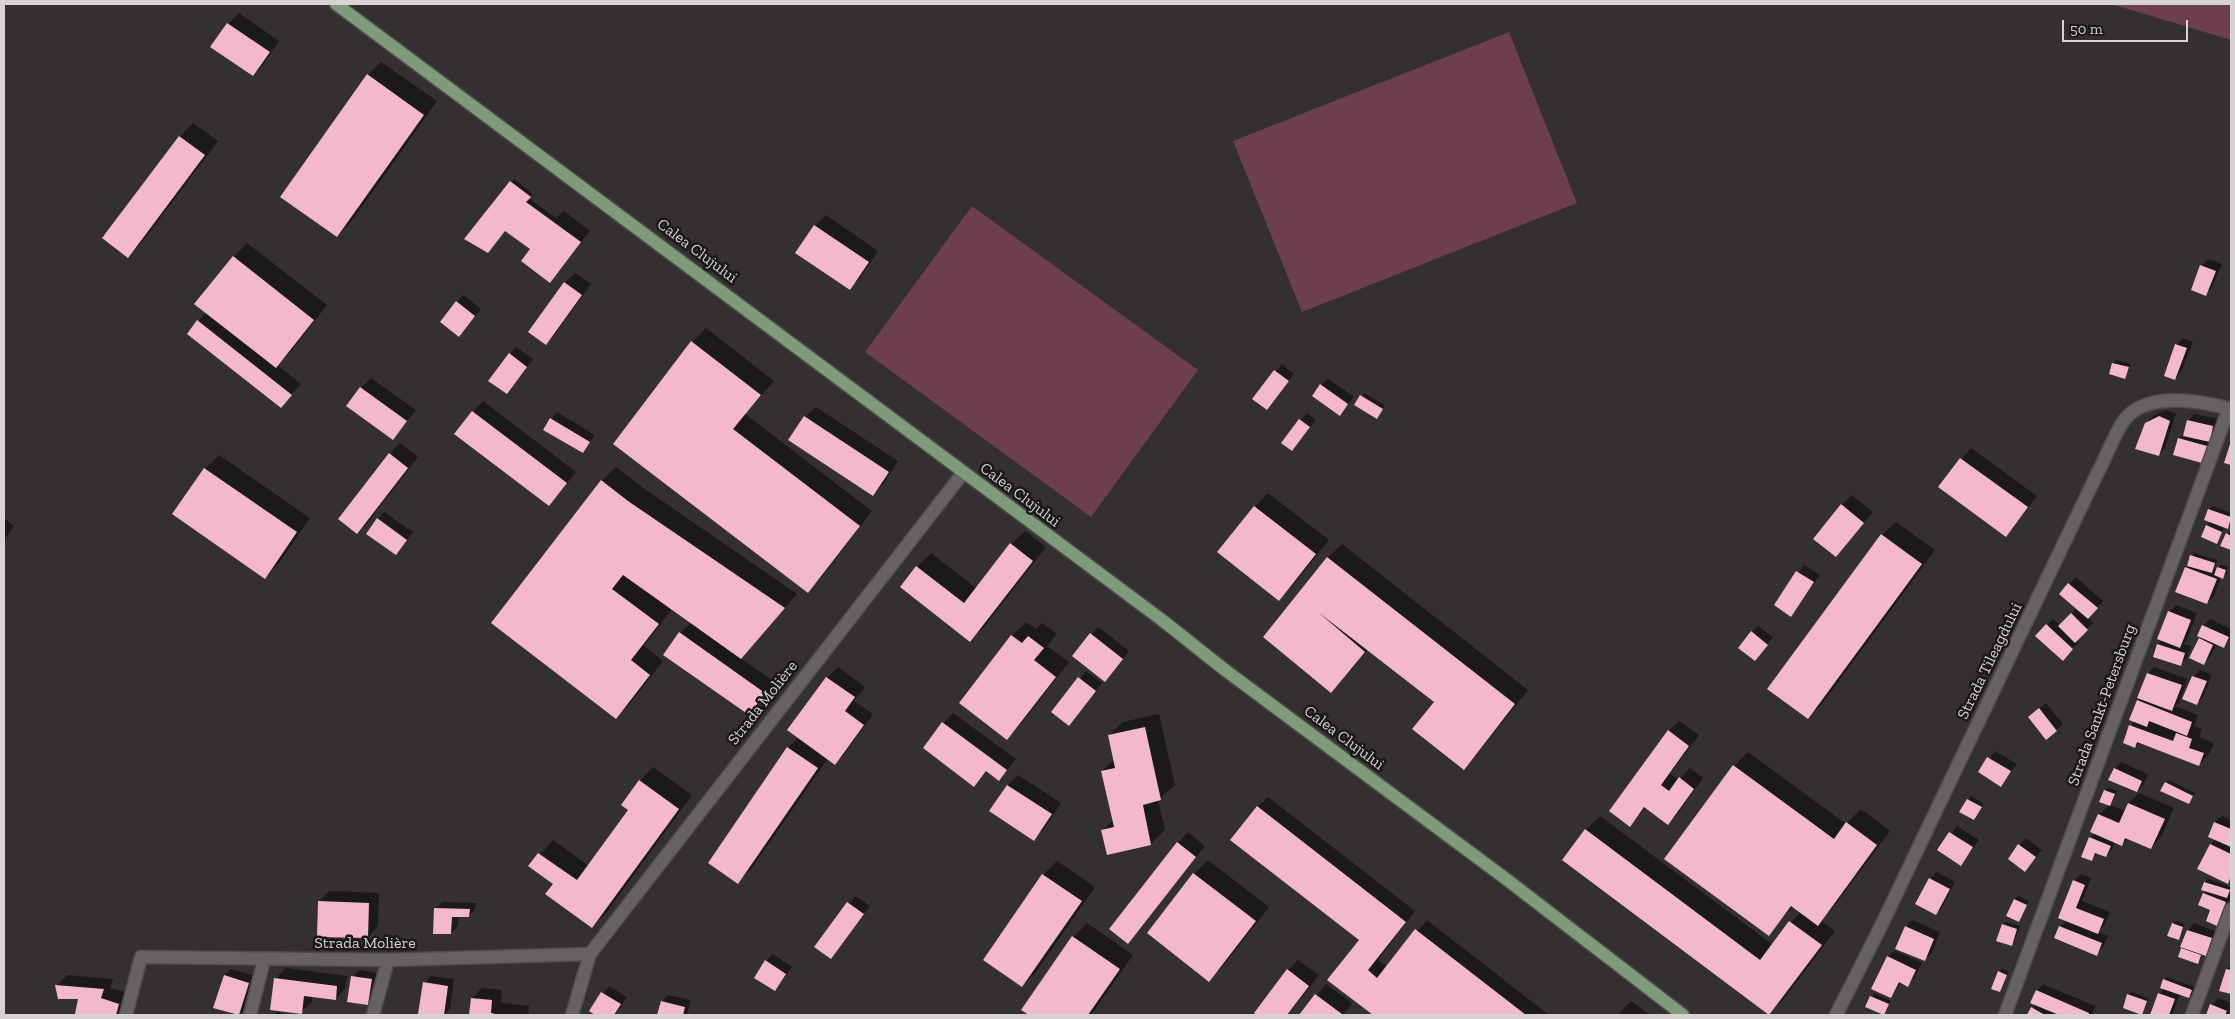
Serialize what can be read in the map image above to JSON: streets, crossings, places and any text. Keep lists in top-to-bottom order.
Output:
{
  "streets": {
    "main road": ["Calea Clujului"],
    "street": ["Strada Tileagdului", "Strada Molière", "Strada Sankt-Petersburg"]
  },
  "crossings": [
    ["Calea Clujului", "Strada Molière"],
    ["Strada Tileagdului", "Strada Sankt-Petersburg"]
  ],
  "scale_bar": "50 m"
}
